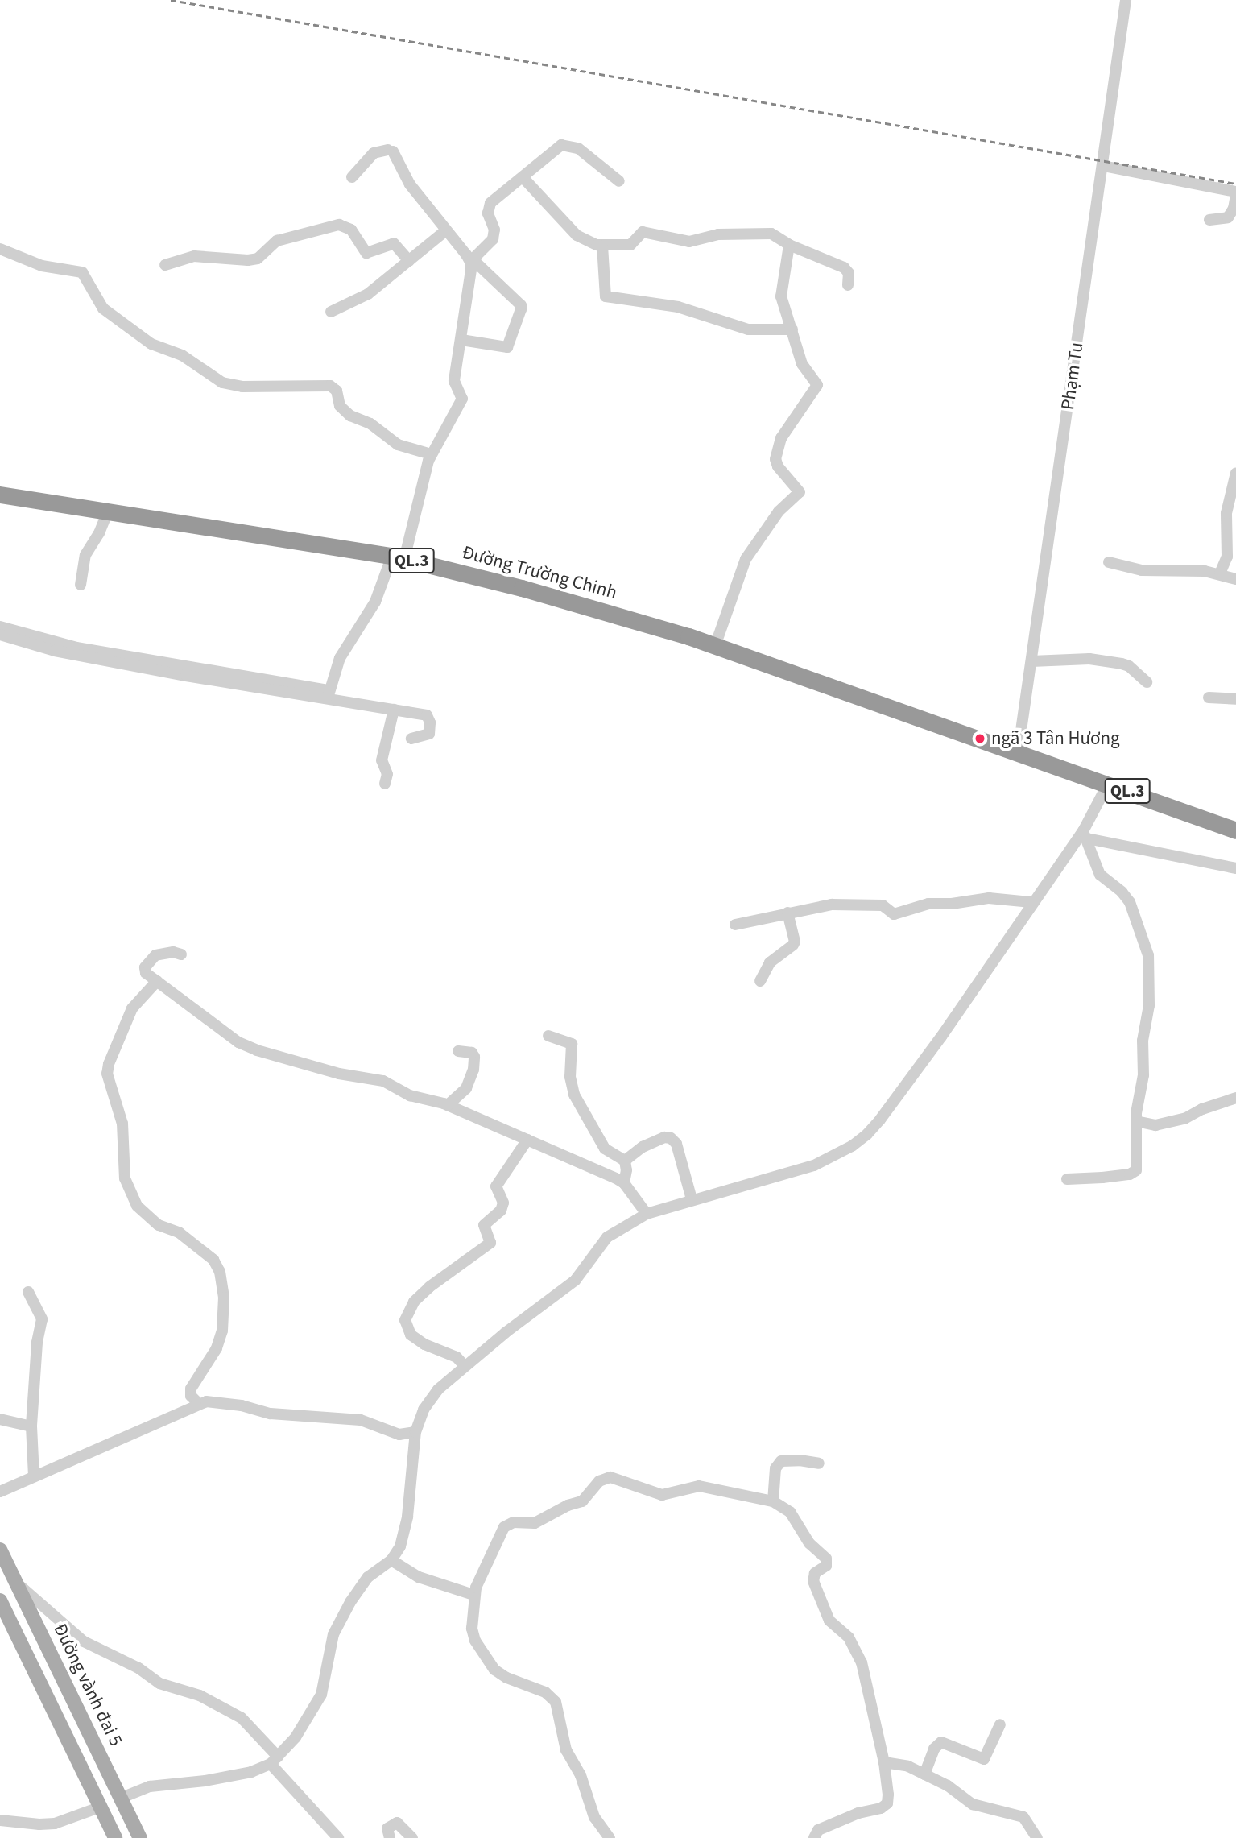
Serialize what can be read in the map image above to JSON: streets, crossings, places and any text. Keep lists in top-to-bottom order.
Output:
{
  "streets": {
    "highway": ["QL.3", "Đường Trường Chinh"],
    "main road": ["Đường vành đai 5"],
    "street": ["Phạm Tu"]
  },
  "crossings": [
    ["Phạm Tu", "QL.3"],
    ["Phạm Tu", "Đường Trường Chinh"],
    ["QL.3", "Đường Trường Chinh"]
  ],
  "places": ["ngã 3 Tân Hương"]
}
